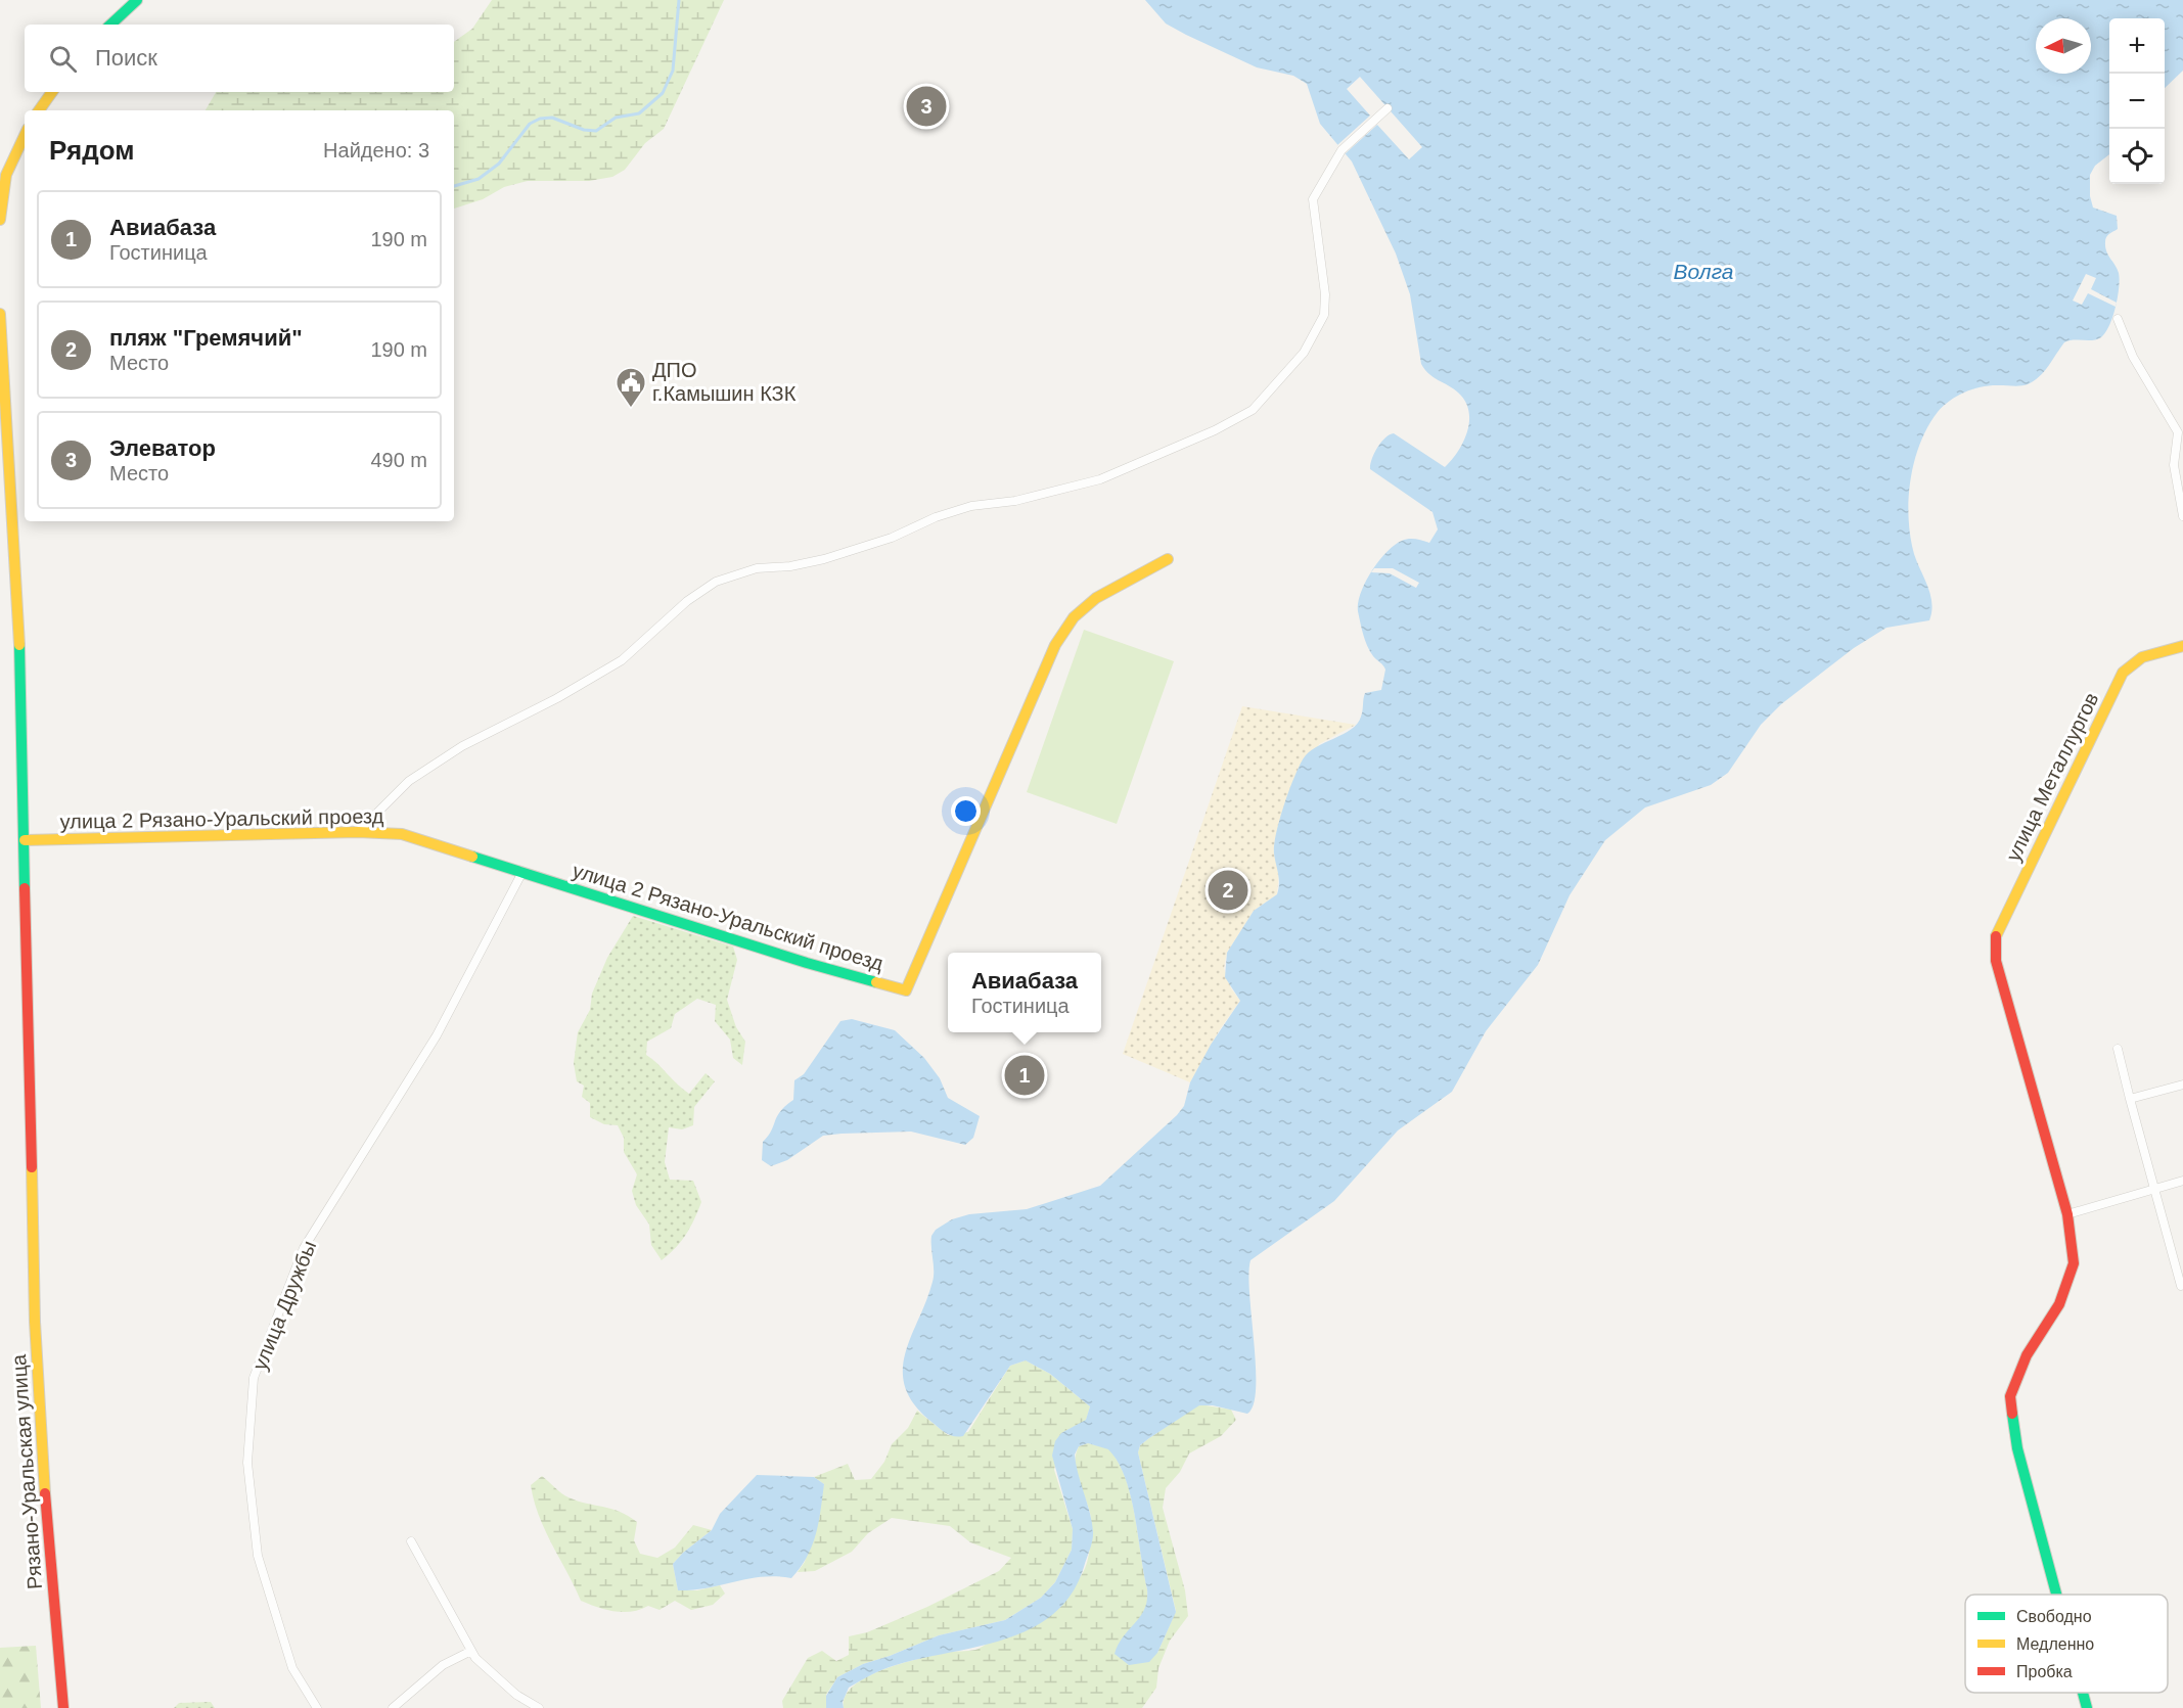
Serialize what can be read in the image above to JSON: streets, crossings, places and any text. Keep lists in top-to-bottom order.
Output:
{
  "streets": {
    "street": [
      "улица Металлургов",
      "улица 2 Рязано-Уральский проезд",
      "улица Дружбы",
      "Рязано-Уральская улица"
    ]
  },
  "crossings": [
    ["улица 2 Рязано-Уральский проезд", "улица Дружбы"],
    ["улица 2 Рязано-Уральский проезд", "Рязано-Уральская улица"]
  ],
  "water": ["Волга"],
  "places": {
    "public building": ["ДПО г.Камышин КЗК"]
  },
  "legend": ["Свободно", "Медленно", "Пробка"],
  "north": "left",
  "page": {
    "map_buttons": ["+", "−"],
    "search": "Поиск",
    "pins": ["3", "2", "1"],
    "heading": ["Рядом", "Найдено: 3"],
    "list": [
      {
        "mark": "1",
        "name": "Авиабаза",
        "note": "Гостиница",
        "value": "190 m"
      },
      {
        "mark": "2",
        "name": "пляж \"Гремячий\"",
        "note": "Место",
        "value": "190 m"
      },
      {
        "mark": "3",
        "name": "Элеватор",
        "note": "Место",
        "value": "490 m"
      }
    ],
    "popup": ["Авиабаза", "Гостиница"]
  }
}
